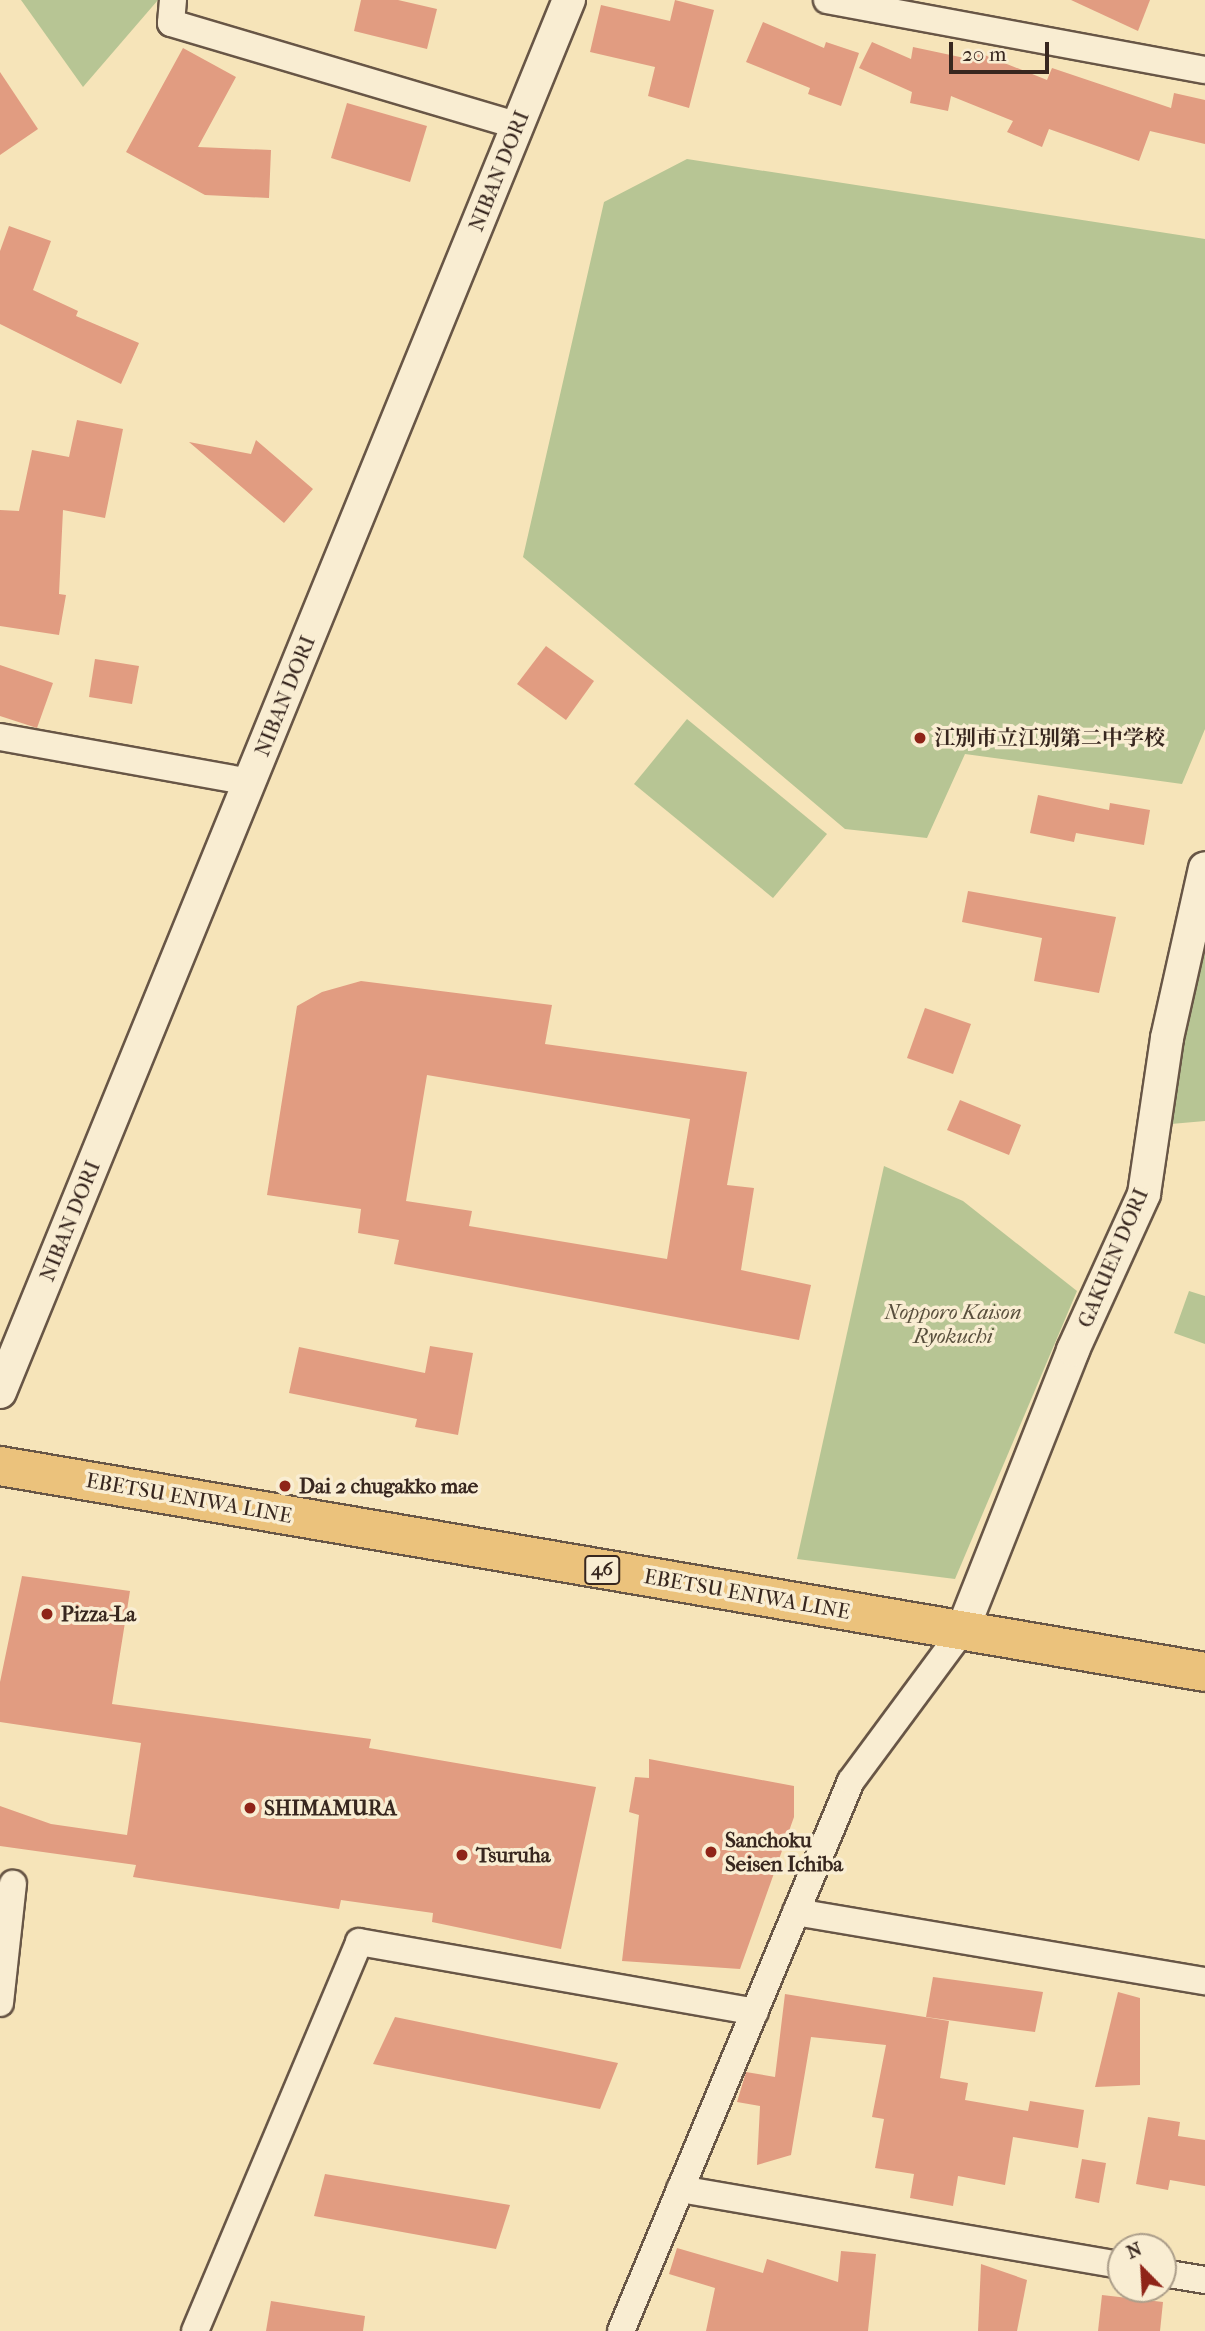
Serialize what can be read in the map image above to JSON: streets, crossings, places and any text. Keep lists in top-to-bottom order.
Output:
{
  "streets": {
    "main road": ["EBETSU ENIWA LINE", "46"],
    "street": ["NIBAN DORI", "GAKUEN DORI"]
  },
  "crossings": [
    ["GAKUEN DORI", "EBETSU ENIWA LINE"]
  ],
  "parks": ["Nopporo Kaison Ryokuchi"],
  "places": [
    "江別市立江別第二中学校",
    "Dai 2 chugakko mae",
    "Pizza-La",
    "SHIMAMURA",
    "Sanchoku Seisen Ichiba",
    "Tsuruha"
  ],
  "scale_bar": "20 m",
  "north": "top left"
}
